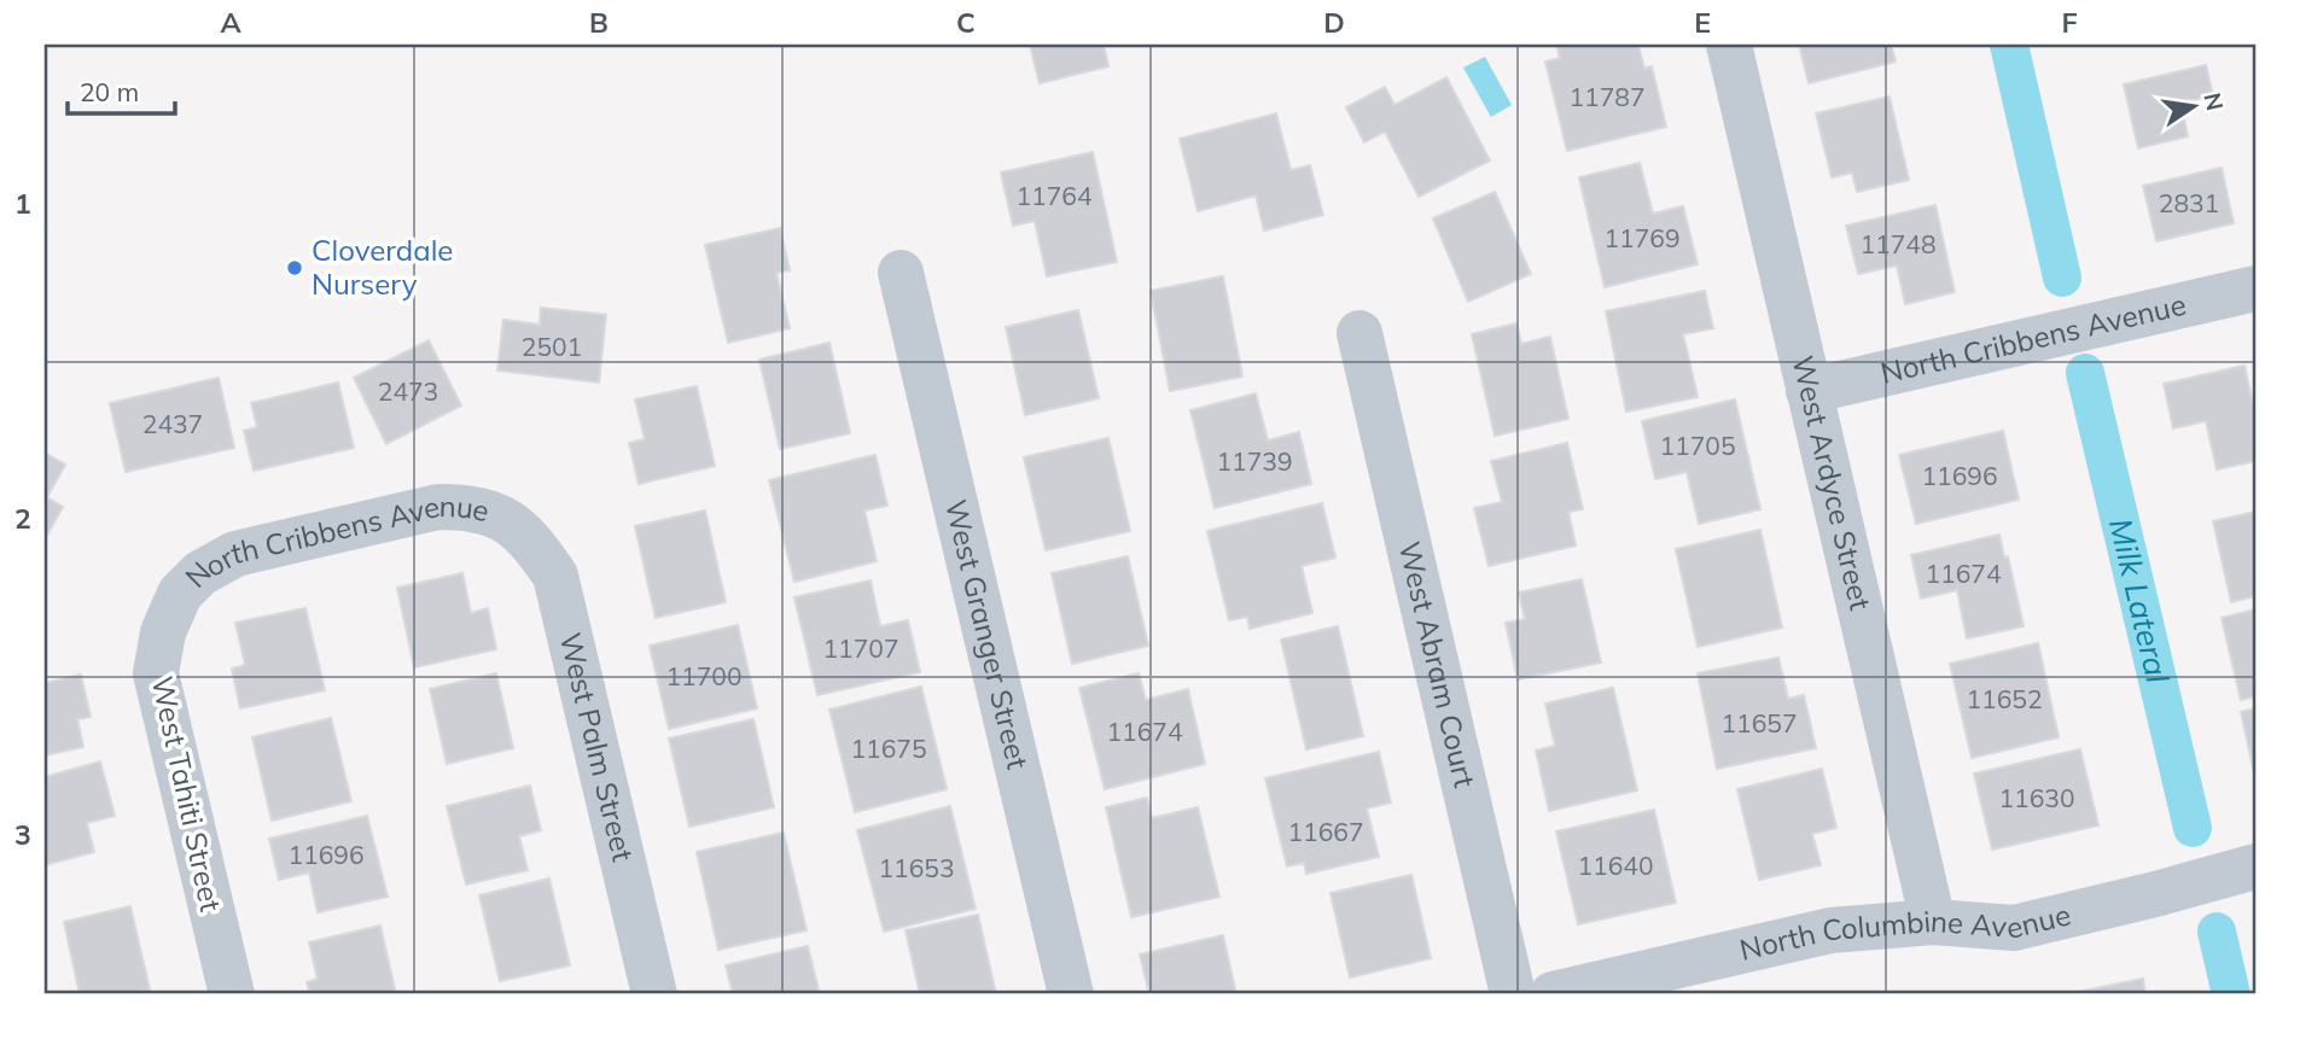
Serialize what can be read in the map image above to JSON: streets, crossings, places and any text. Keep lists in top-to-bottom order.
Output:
{
  "streets": {
    "street": [
      "North Cribbens Avenue",
      "West Ardyce Street",
      "West Granger Street",
      "West Abram Court",
      "West Palm Street",
      "West Tahiti Street",
      "North Columbine Avenue"
    ]
  },
  "crossings": [
    ["North Cribbens Avenue", "West Ardyce Street"],
    ["North Cribbens Avenue", "West Palm Street"],
    ["North Cribbens Avenue", "West Tahiti Street"],
    ["West Ardyce Street", "North Columbine Avenue"]
  ],
  "water": ["Milk Lateral"],
  "places": ["Cloverdale Nursery"],
  "house_numbers": [
    "11787",
    "11764",
    "2831",
    "11769",
    "11748",
    "2501",
    "2473",
    "2437",
    "11705",
    "11739",
    "11696",
    "11674",
    "11707",
    "11700",
    "11652",
    "11657",
    "11674",
    "11675",
    "11630",
    "11667",
    "11696",
    "11640",
    "11653"
  ],
  "scale_bar": "20 m",
  "north": "right",
  "grid": {
    "columns": [
      "A",
      "B",
      "C",
      "D",
      "E",
      "F"
    ],
    "rows": ["1", "2", "3"]
  }
}
